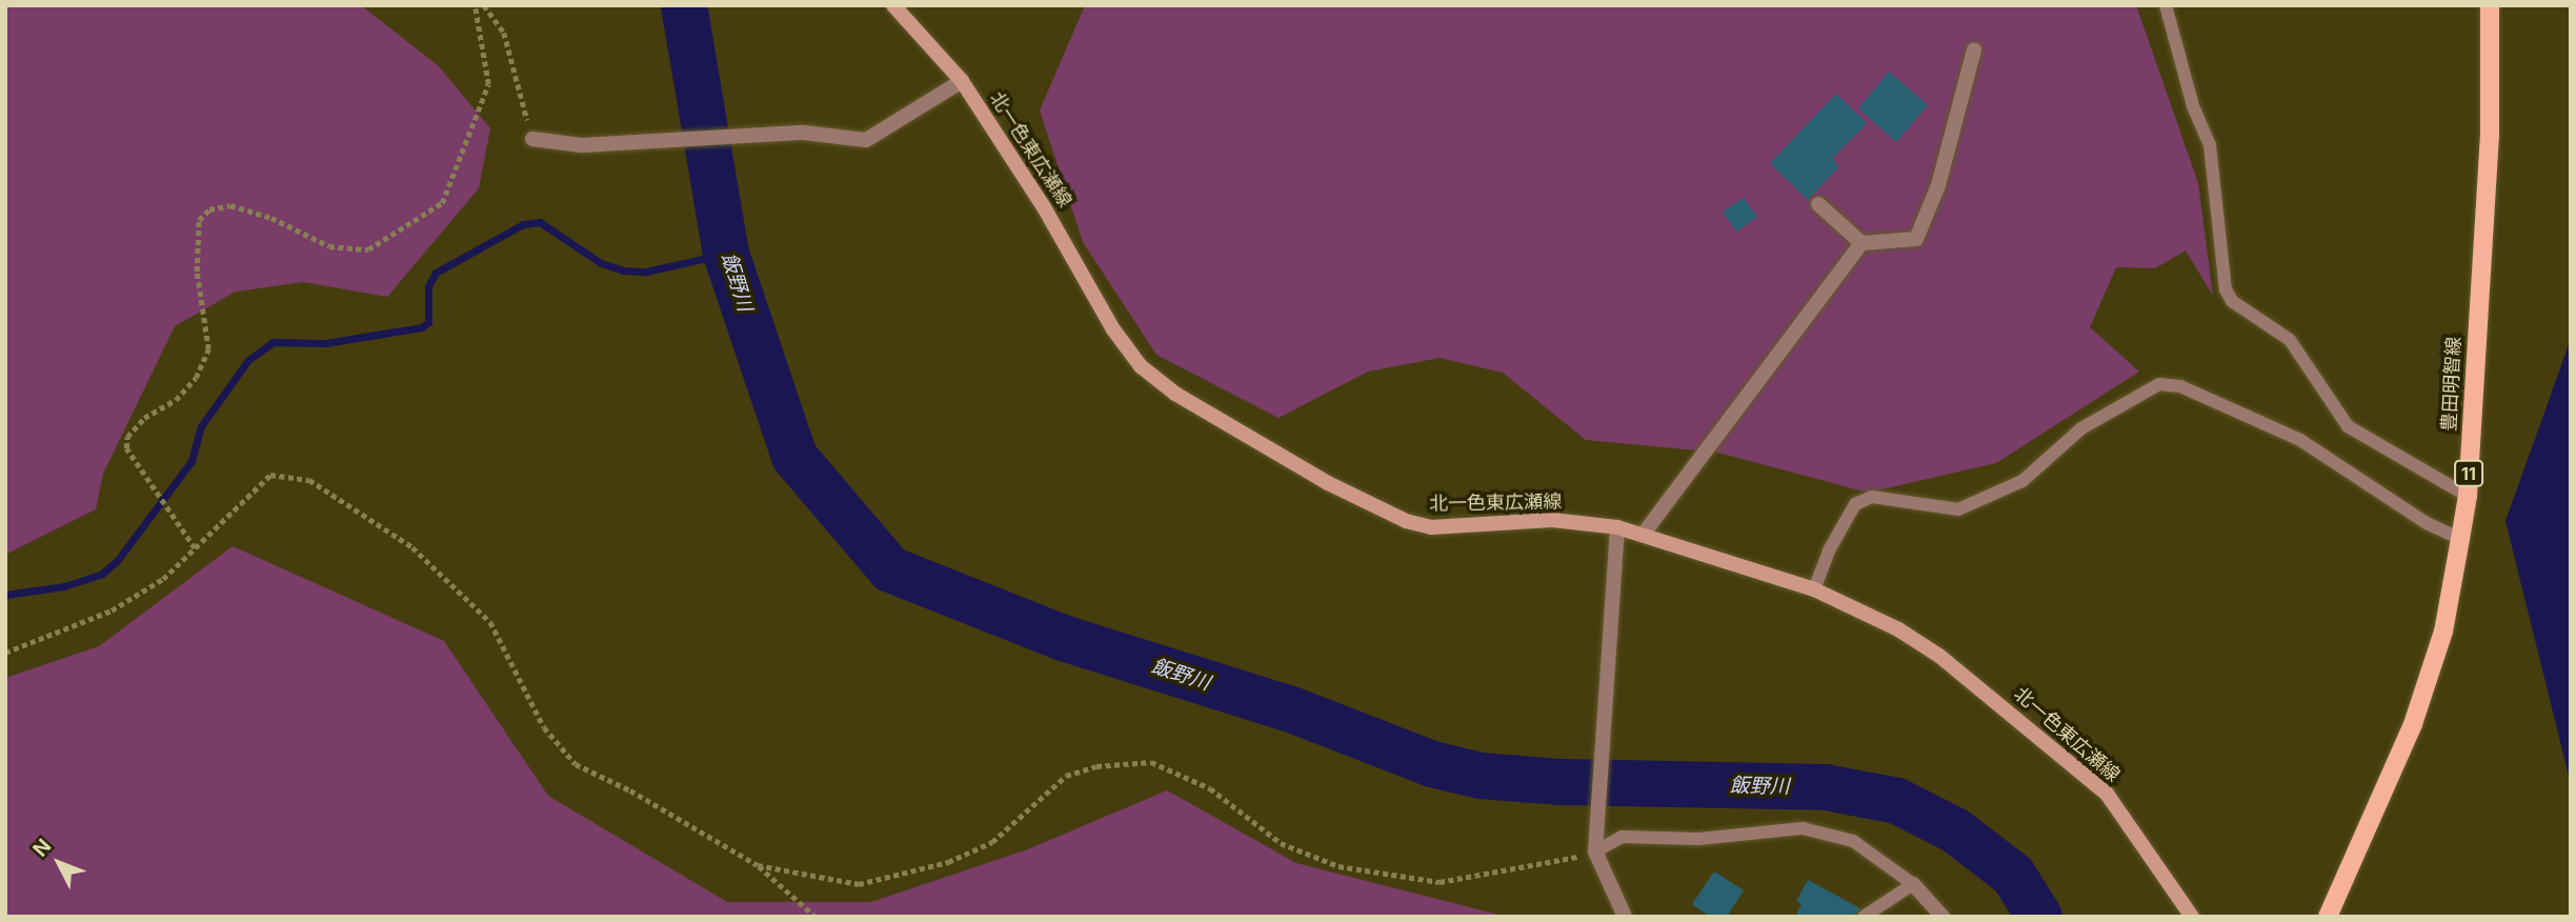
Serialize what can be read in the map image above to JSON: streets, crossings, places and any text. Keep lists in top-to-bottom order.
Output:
{
  "streets": {
    "main road": ["北一色東広瀬線", "豊田明智線", "11"]
  },
  "water": ["飯野川"],
  "north": "top left"
}
